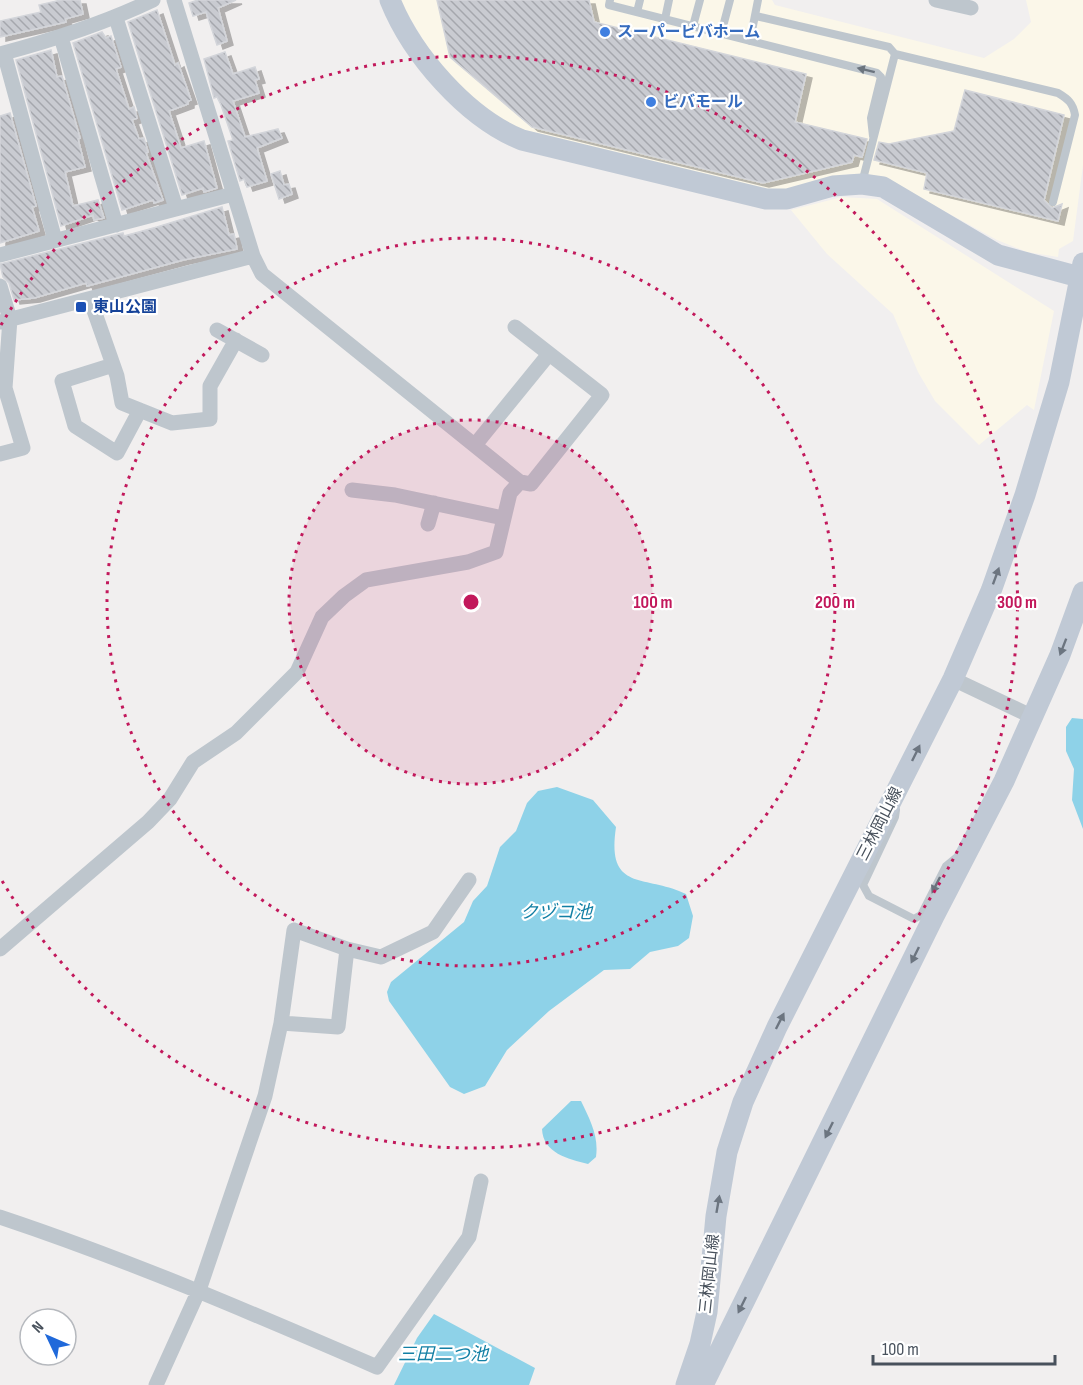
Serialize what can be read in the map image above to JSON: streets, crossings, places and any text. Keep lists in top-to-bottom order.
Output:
{
  "streets": {
    "main road": ["三林岡山線"]
  },
  "water": ["クヅコ池", "三田二つ池"],
  "places": {
    "other": ["スーパービバホーム", "ビバモール"],
    "transit": ["東山公園"]
  },
  "scale_bar": "100 m",
  "north": "top left",
  "rings": ["100 m", "200 m", "300 m"]
}
